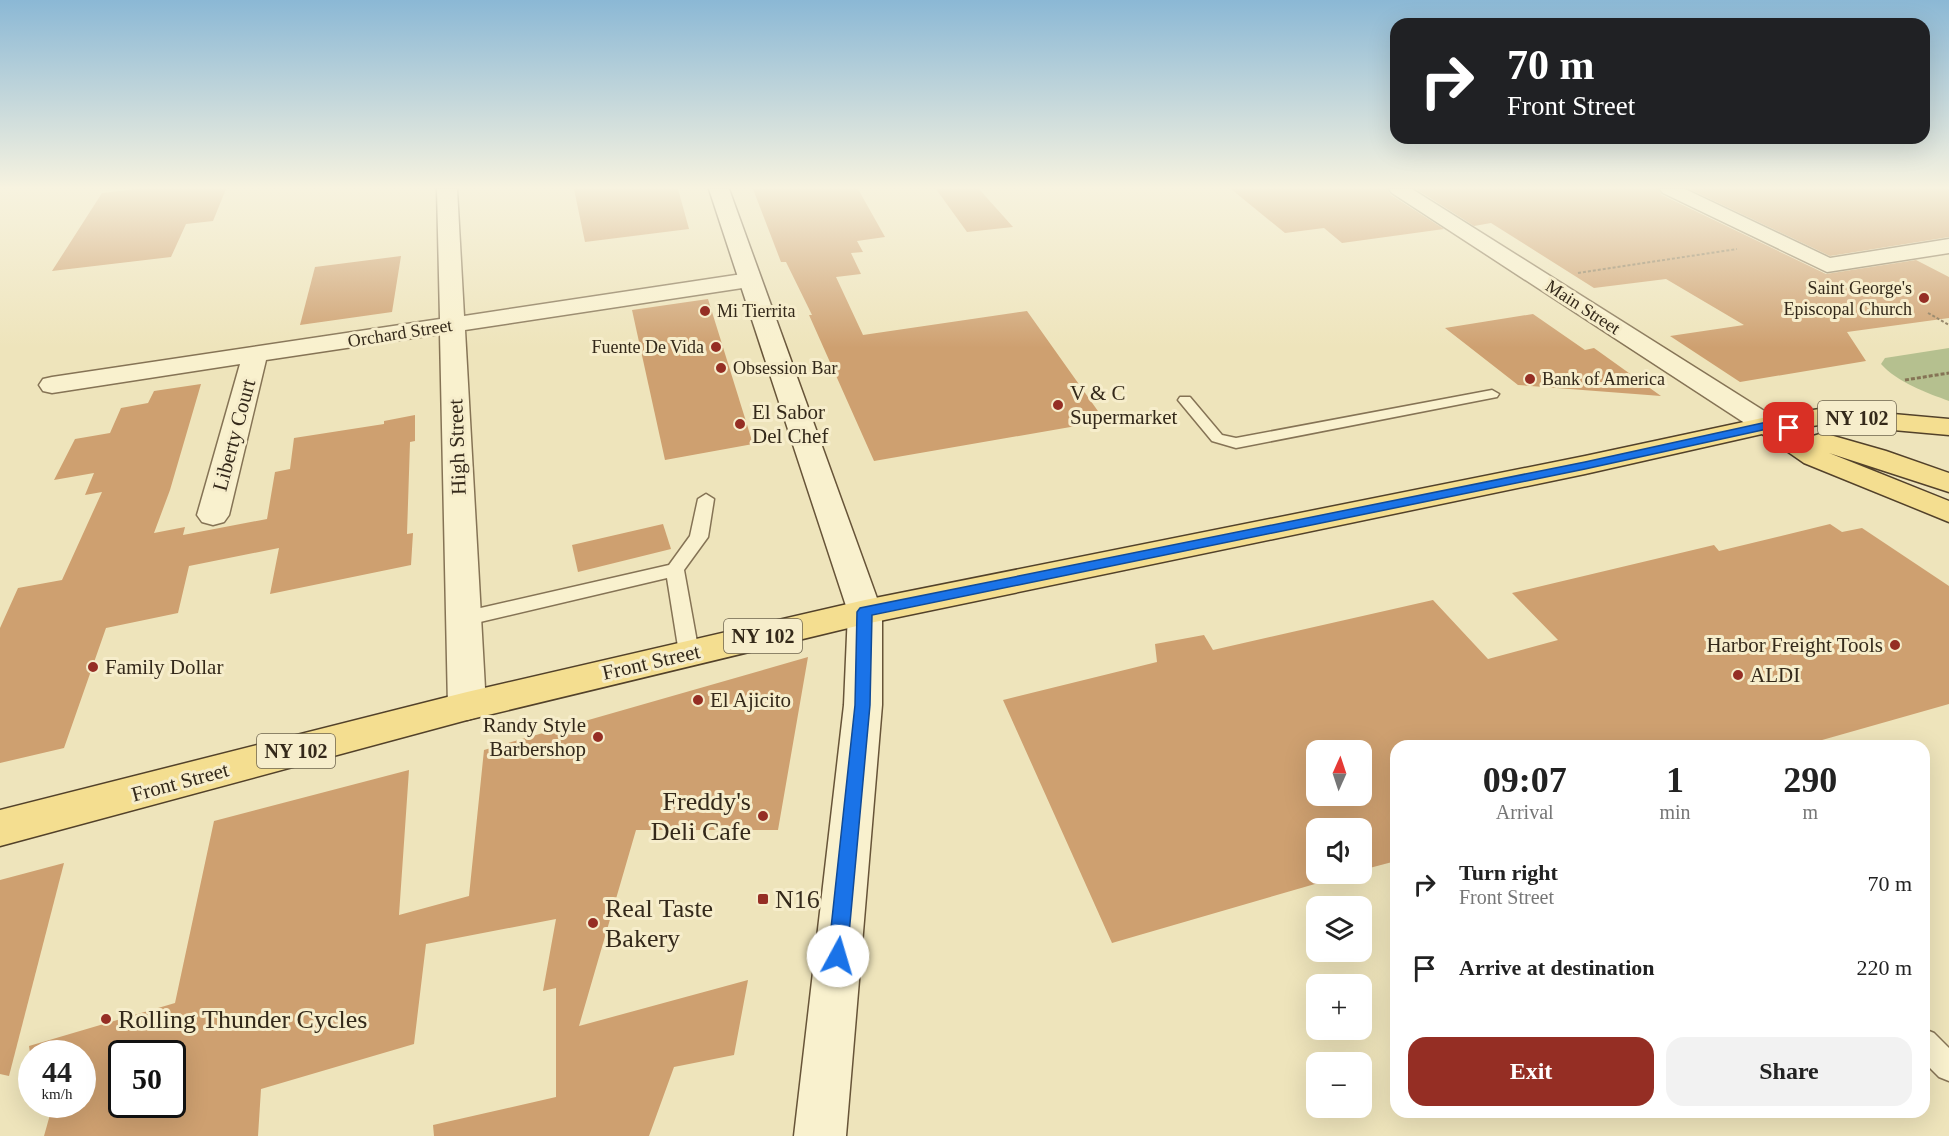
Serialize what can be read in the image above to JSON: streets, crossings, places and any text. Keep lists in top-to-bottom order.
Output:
{
  "streets": {
    "main road": ["NY 102", "Front Street"],
    "street": [
      "Main Street",
      "Orchard Street",
      "Liberty Court",
      "High Street"
    ]
  },
  "crossings": [
    ["Main Street", "Front Street"],
    ["Orchard Street", "Liberty Court"],
    ["Orchard Street", "High Street"],
    ["High Street", "Front Street"]
  ],
  "places": {
    "other": [
      "Saint George's Episcopal Church",
      "Mi Tierrita",
      "Fuente De Vida",
      "Obsession Bar",
      "Bank of America",
      "V & C Supermarket",
      "El Sabor Del Chef",
      "Harbor Freight Tools",
      "Family Dollar",
      "ALDI",
      "El Ajicito",
      "Randy Style Barbershop",
      "Freddy's Deli Cafe",
      "Real Taste Bakery",
      "Rolling Thunder Cycles"
    ],
    "transit": ["N16"]
  },
  "north": "top",
  "page": {
    "turn": ["70 m", "Front Street"],
    "map_buttons": ["+", "−"],
    "eta": [
      "09:07",
      "Arrival",
      "1",
      "min",
      "290",
      "m"
    ],
    "list": [
      {
        "name": "Turn right",
        "note": "Front Street",
        "value": "70 m"
      },
      {
        "name": "Arrive at destination",
        "value": "220 m"
      }
    ],
    "buttons": ["Exit", "Share"],
    "speed": "44 km/h",
    "limit": "50"
  }
}
